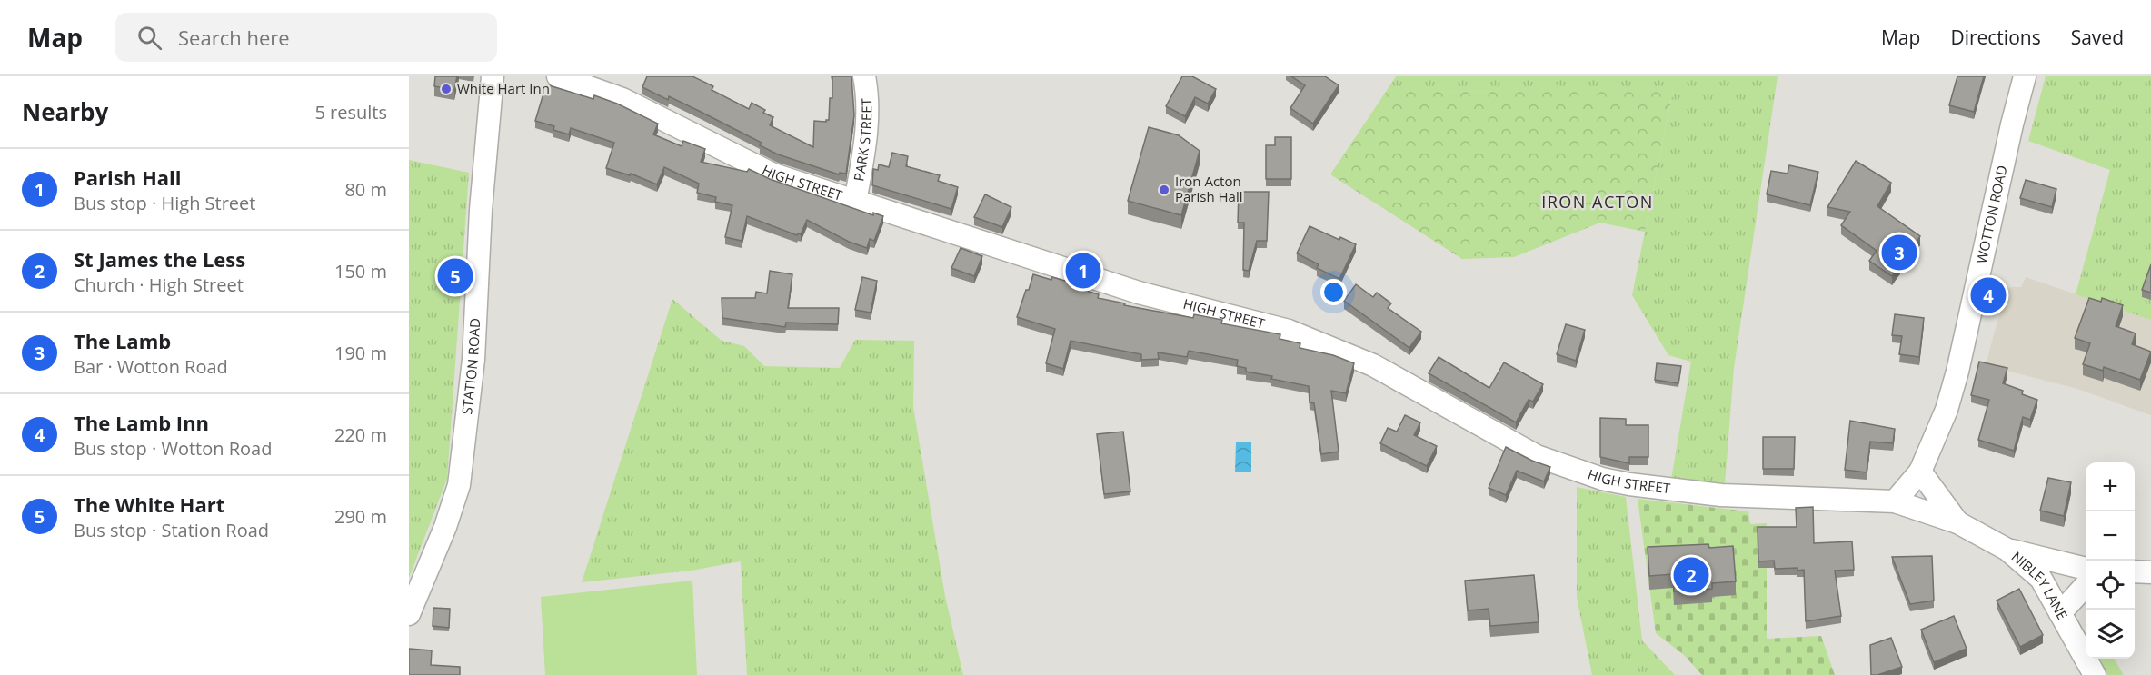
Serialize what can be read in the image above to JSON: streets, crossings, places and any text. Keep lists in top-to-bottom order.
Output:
{
  "streets": {
    "street": [
      "PARK STREET",
      "HIGH STREET",
      "WOTTON ROAD",
      "STATION ROAD",
      "NIBLEY LANE"
    ]
  },
  "crossings": [
    ["PARK STREET", "HIGH STREET"],
    ["HIGH STREET", "WOTTON ROAD"],
    ["HIGH STREET", "NIBLEY LANE"],
    ["WOTTON ROAD", "NIBLEY LANE"]
  ],
  "districts": ["IRON ACTON"],
  "places": ["White Hart Inn", "Iron Acton Parish Hall"],
  "page": {
    "header": "Map",
    "search": "Search here",
    "nav": ["Map", "Directions", "Saved"],
    "heading": ["Nearby", "5 results"],
    "list": [
      {
        "mark": "1",
        "name": "Parish Hall",
        "note": "Bus stop · High Street",
        "value": "80 m"
      },
      {
        "mark": "2",
        "name": "St James the Less",
        "note": "Church · High Street",
        "value": "150 m"
      },
      {
        "mark": "3",
        "name": "The Lamb",
        "note": "Bar · Wotton Road",
        "value": "190 m"
      },
      {
        "mark": "4",
        "name": "The Lamb Inn",
        "note": "Bus stop · Wotton Road",
        "value": "220 m"
      },
      {
        "mark": "5",
        "name": "The White Hart",
        "note": "Bus stop · Station Road",
        "value": "290 m"
      }
    ],
    "pins": [
      "3",
      "1",
      "5",
      "4",
      "2"
    ],
    "map_buttons": ["+", "−"]
  }
}
